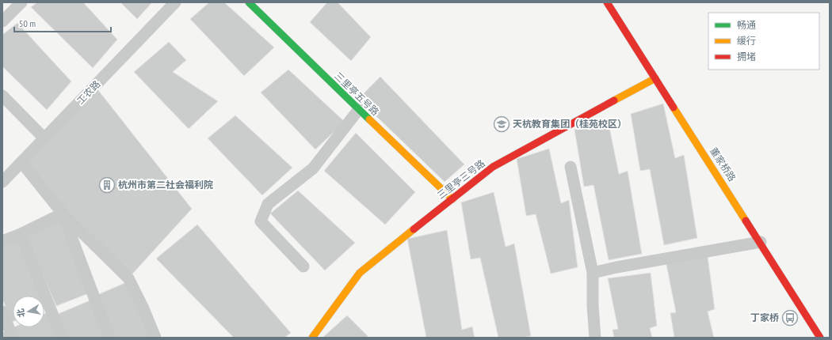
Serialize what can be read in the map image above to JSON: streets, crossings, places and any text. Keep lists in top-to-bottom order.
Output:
{
  "streets": {
    "street": [
      "工农路",
      "三里亭五号路",
      "董家桥路",
      "三里亭三号路"
    ]
  },
  "crossings": [
    ["三里亭五号路", "三里亭三号路"],
    ["董家桥路", "三里亭三号路"]
  ],
  "places": {
    "school or university": ["天杭教育集团（桂苑校区）"],
    "building": ["杭州市第二社会福利院"],
    "bus stop": ["丁家桥"]
  },
  "legend": ["畅通", "缓行", "拥堵"],
  "scale_bar": "50 m",
  "north": "left"
}
